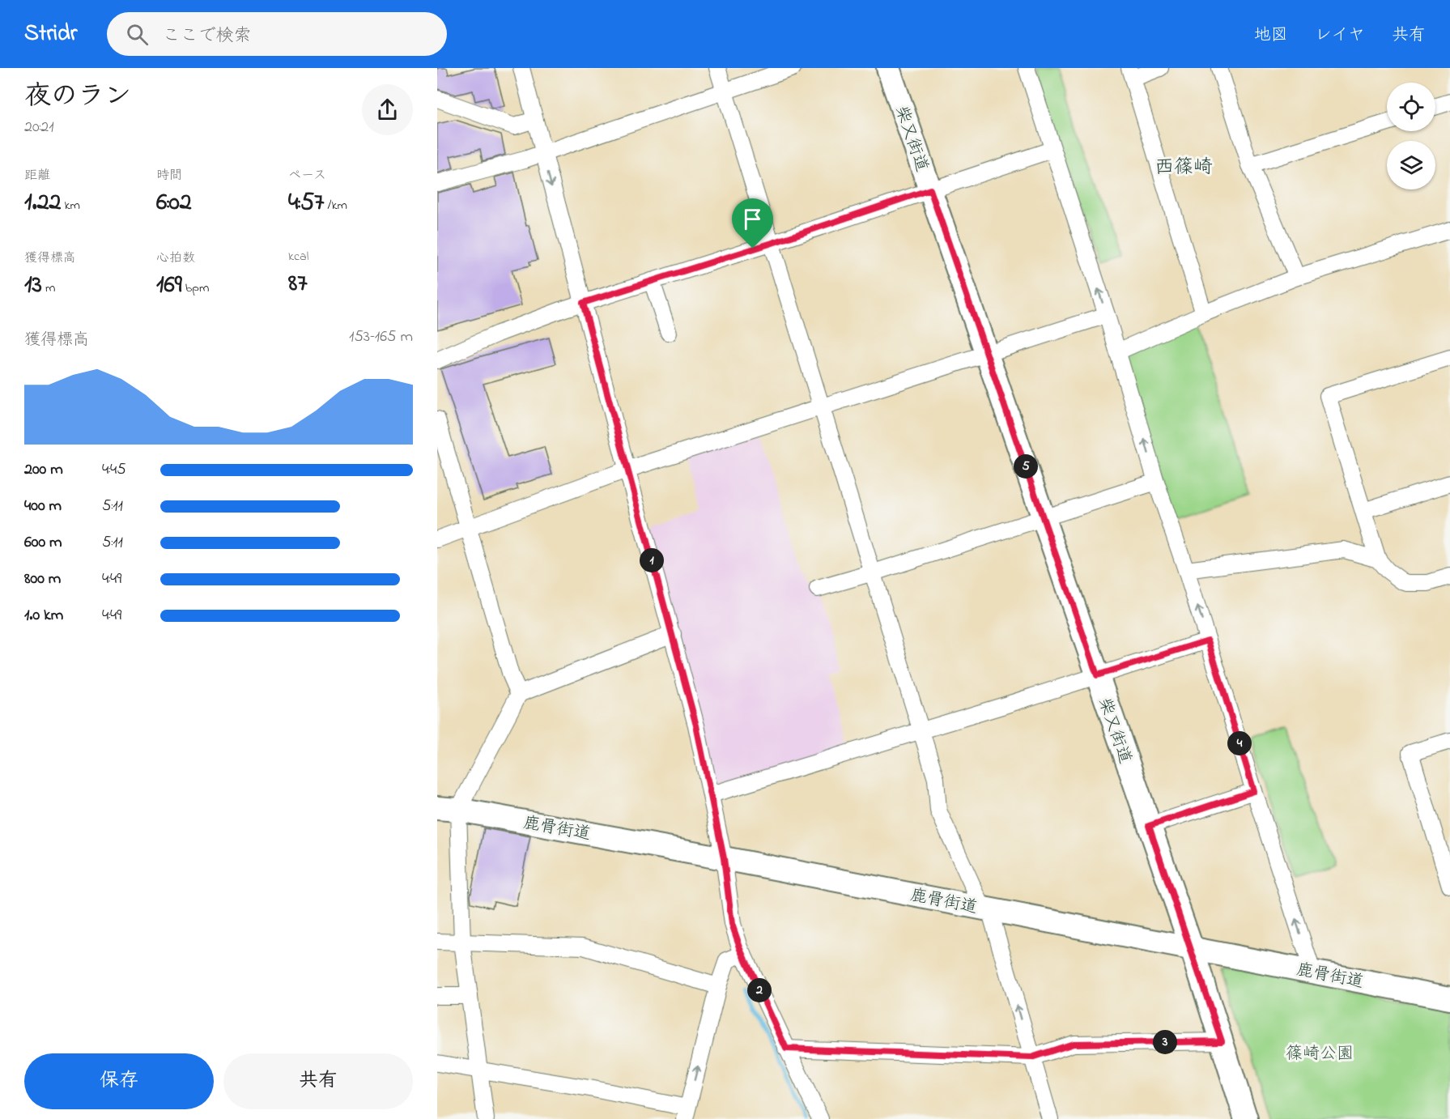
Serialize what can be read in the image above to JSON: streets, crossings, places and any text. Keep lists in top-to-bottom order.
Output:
{
  "streets": {
    "main road": ["柴又街道", "鹿骨街道"]
  },
  "crossings": [
    ["柴又街道", "鹿骨街道"]
  ],
  "districts": ["西篠崎"],
  "parks": ["篠崎公園"],
  "page": {
    "header": "Stridr",
    "search": "ここで検索",
    "nav": ["地図", "レイヤ", "共有"],
    "heading": ["夜のラン", "20:21"],
    "stats": [
      ["距離", "1.22 km"],
      ["時間", "6:02"],
      ["ペース", "4:57 /km"],
      ["獲得標高", "13 m"],
      ["心拍数", "169 bpm"],
      ["kcal", "87"]
    ],
    "chart": ["獲得標高", "153–165 m"],
    "list": [
      {
        "name": "200 m",
        "note": "4:45"
      },
      {
        "name": "400 m",
        "note": "5:11"
      },
      {
        "name": "600 m",
        "note": "5:11"
      },
      {
        "name": "800 m",
        "note": "4:49"
      },
      {
        "name": "1.0 km",
        "note": "4:49"
      }
    ],
    "pins": [
      "5",
      "1",
      "4",
      "2",
      "3"
    ],
    "buttons": ["保存", "共有"]
  }
}
